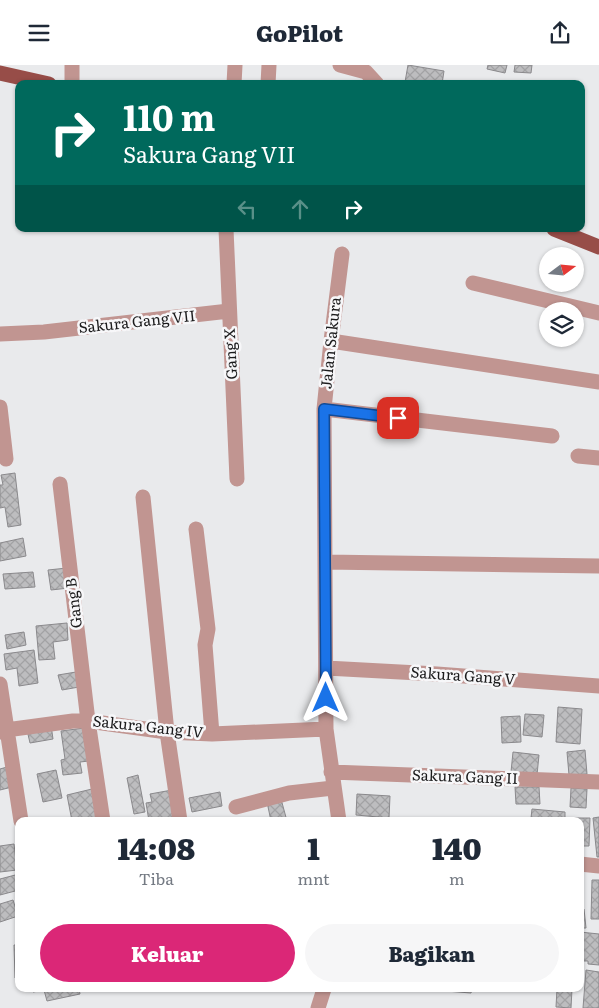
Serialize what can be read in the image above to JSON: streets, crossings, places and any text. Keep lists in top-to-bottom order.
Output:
{
  "streets": {
    "street": [
      "Sakura Gang VII",
      "Jalan Sakura",
      "Gang X",
      "Gang B",
      "Sakura Gang V",
      "Sakura Gang IV",
      "Sakura Gang II"
    ]
  },
  "crossings": [
    ["Sakura Gang VII", "Gang X"],
    ["Jalan Sakura", "Sakura Gang V"],
    ["Jalan Sakura", "Sakura Gang IV"],
    ["Jalan Sakura", "Sakura Gang II"],
    ["Gang B", "Sakura Gang IV"]
  ],
  "north": "right",
  "page": {
    "header": "GoPilot",
    "turn": ["110 m", "Sakura Gang VII"],
    "eta": [
      "14:08",
      "Tiba",
      "1",
      "mnt",
      "140",
      "m"
    ],
    "buttons": ["Keluar", "Bagikan"]
  }
}
